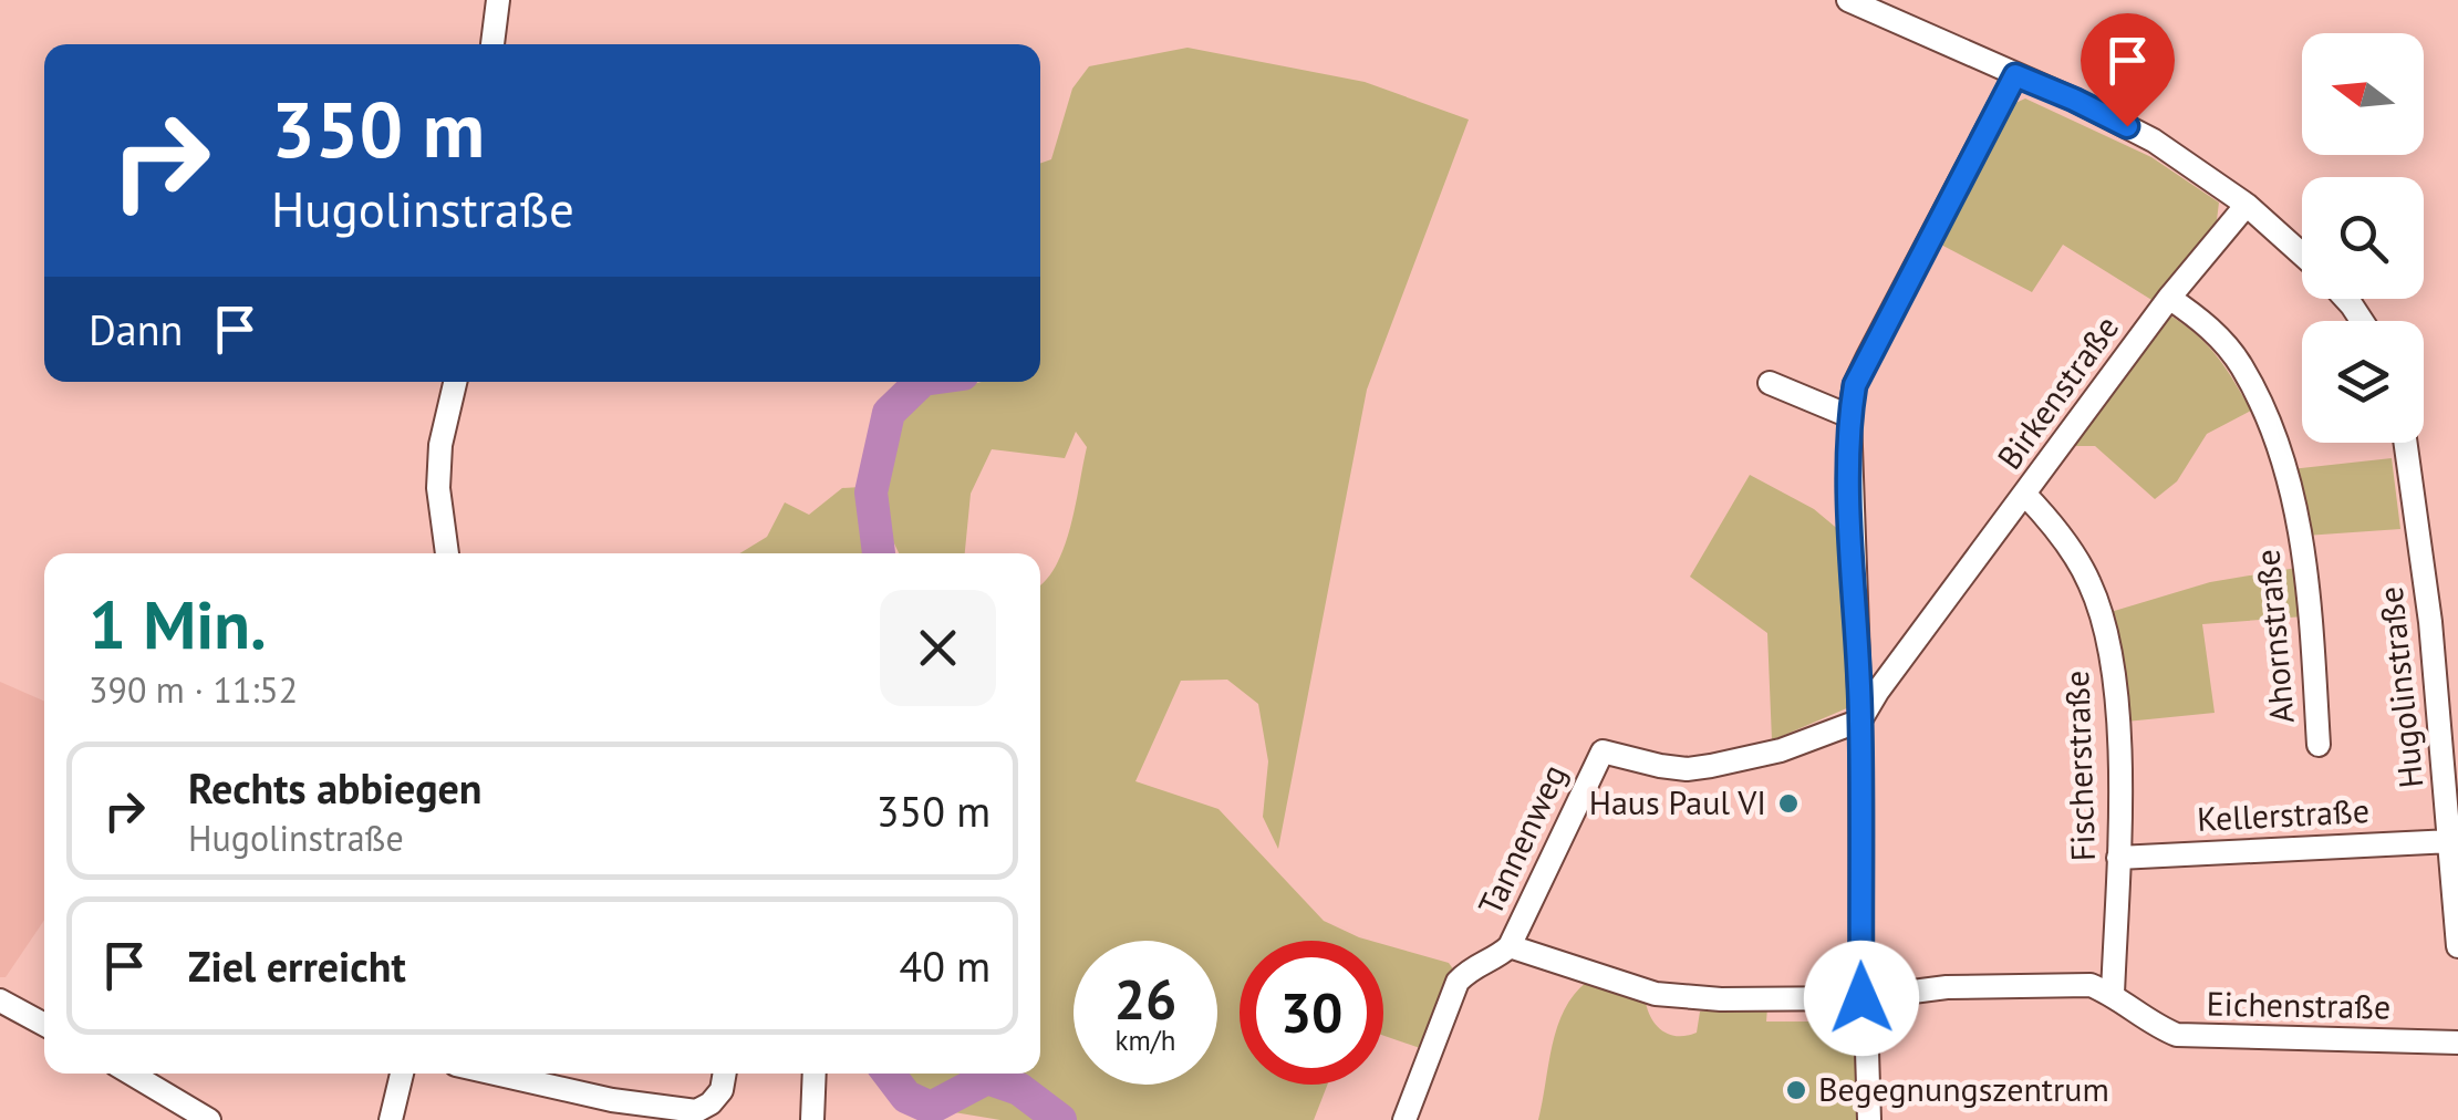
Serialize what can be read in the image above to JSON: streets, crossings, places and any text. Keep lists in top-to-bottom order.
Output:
{
  "streets": {
    "street": [
      "Birkenstraße",
      "Ahornstraße",
      "Hugolinstraße",
      "Fischerstraße",
      "Kellerstraße",
      "Tannenweg",
      "Eichenstraße"
    ]
  },
  "crossings": [
    ["Birkenstraße", "Ahornstraße"],
    ["Birkenstraße", "Fischerstraße"],
    ["Birkenstraße", "Tannenweg"],
    ["Hugolinstraße", "Kellerstraße"],
    ["Fischerstraße", "Kellerstraße"],
    ["Fischerstraße", "Eichenstraße"],
    ["Tannenweg", "Eichenstraße"]
  ],
  "places": ["Haus Paul VI", "Begegnungszentrum"],
  "north": "left",
  "page": {
    "turn": ["350 m", "Hugolinstraße"],
    "then": "Dann",
    "heading": ["1 Min.", "390 m · 11:52"],
    "list": [
      {
        "name": "Rechts abbiegen",
        "note": "Hugolinstraße",
        "value": "350 m"
      },
      {
        "name": "Ziel erreicht",
        "value": "40 m"
      }
    ],
    "speed": "26 km/h",
    "limit": "30"
  }
}
